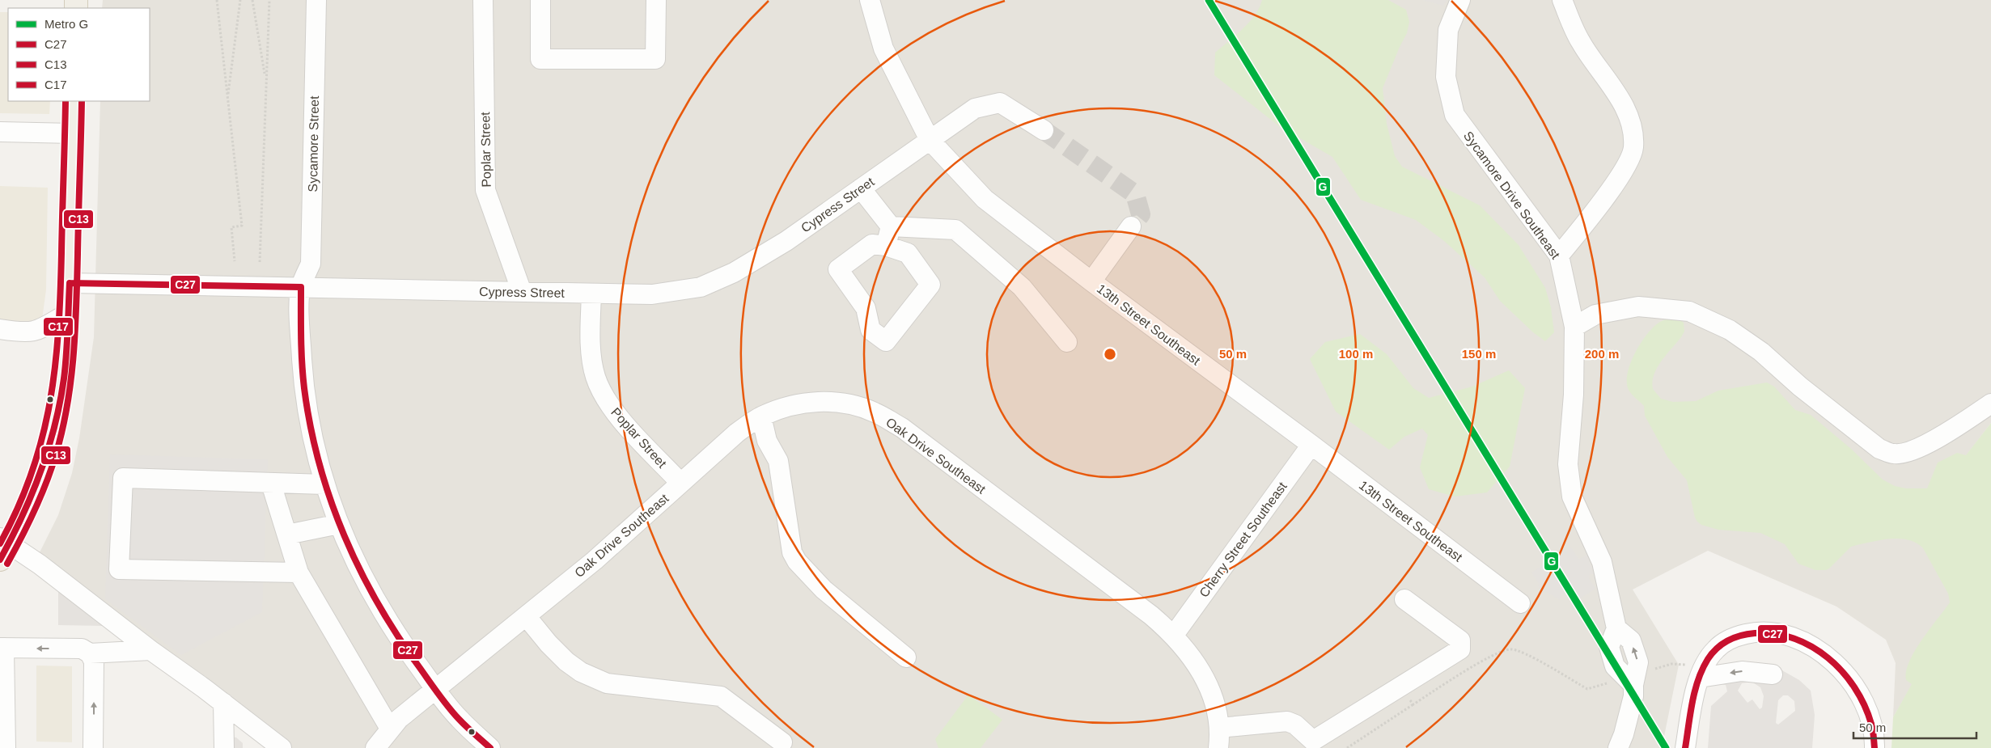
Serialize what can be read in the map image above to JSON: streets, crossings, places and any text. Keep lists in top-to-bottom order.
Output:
{
  "streets": {
    "street": [
      "Sycamore Street",
      "Poplar Street",
      "Sycamore Drive Southeast",
      "Cypress Street",
      "13th Street Southeast",
      "Oak Drive Southeast",
      "Cherry Street Southeast"
    ]
  },
  "crossings": [
    ["Sycamore Street", "Cypress Street"],
    ["Poplar Street", "Cypress Street"],
    ["Poplar Street", "Oak Drive Southeast"],
    ["Cypress Street", "13th Street Southeast"],
    ["13th Street Southeast", "Cherry Street Southeast"],
    ["Oak Drive Southeast", "Cherry Street Southeast"]
  ],
  "lines": [
    "metro line G",
    "transit line C13",
    "transit line C17",
    "transit line C27"
  ],
  "legend": [
    "Metro G",
    "C27",
    "C13",
    "C17"
  ],
  "scale_bar": "50 m",
  "rings": [
    "50 m",
    "100 m",
    "150 m",
    "200 m"
  ]
}
